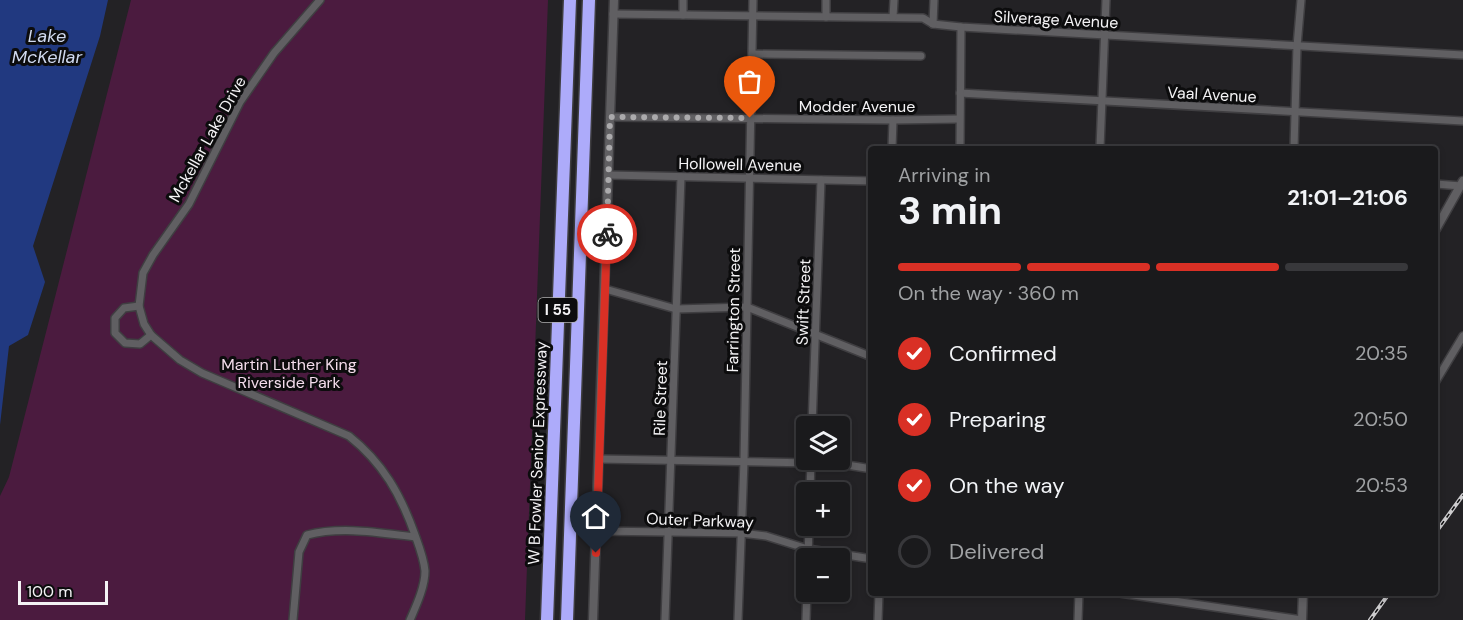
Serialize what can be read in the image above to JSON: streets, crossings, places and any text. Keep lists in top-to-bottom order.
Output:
{
  "streets": {
    "highway": ["I 55", "W B Fowler Senior Expressway"],
    "street": [
      "Silverage Avenue",
      "Vaal Avenue",
      "Modder Avenue",
      "Mckellar Lake Drive",
      "Hollowell Avenue",
      "Swift Street",
      "Farrington Street",
      "Rile Street",
      "Outer Parkway"
    ]
  },
  "crossings": [
    ["Silverage Avenue", "Farrington Street"],
    ["Modder Avenue", "Farrington Street"],
    ["Hollowell Avenue", "Swift Street"],
    ["Hollowell Avenue", "Farrington Street"],
    ["Hollowell Avenue", "Rile Street"],
    ["Farrington Street", "Outer Parkway"],
    ["Rile Street", "Outer Parkway"]
  ],
  "water": ["Lake McKellar"],
  "parks": ["Martin Luther King Riverside Park"],
  "scale_bar": "100 m",
  "page": {
    "heading": ["3 min", "Arriving in", "21:01–21:06"],
    "bar": "On the way · 360 m",
    "list": [
      ["Confirmed", "20:35"],
      ["Preparing", "20:50"],
      ["On the way", "20:53"],
      "Delivered"
    ],
    "map_buttons": ["+", "−"],
    "scale": "100 m"
  }
}
